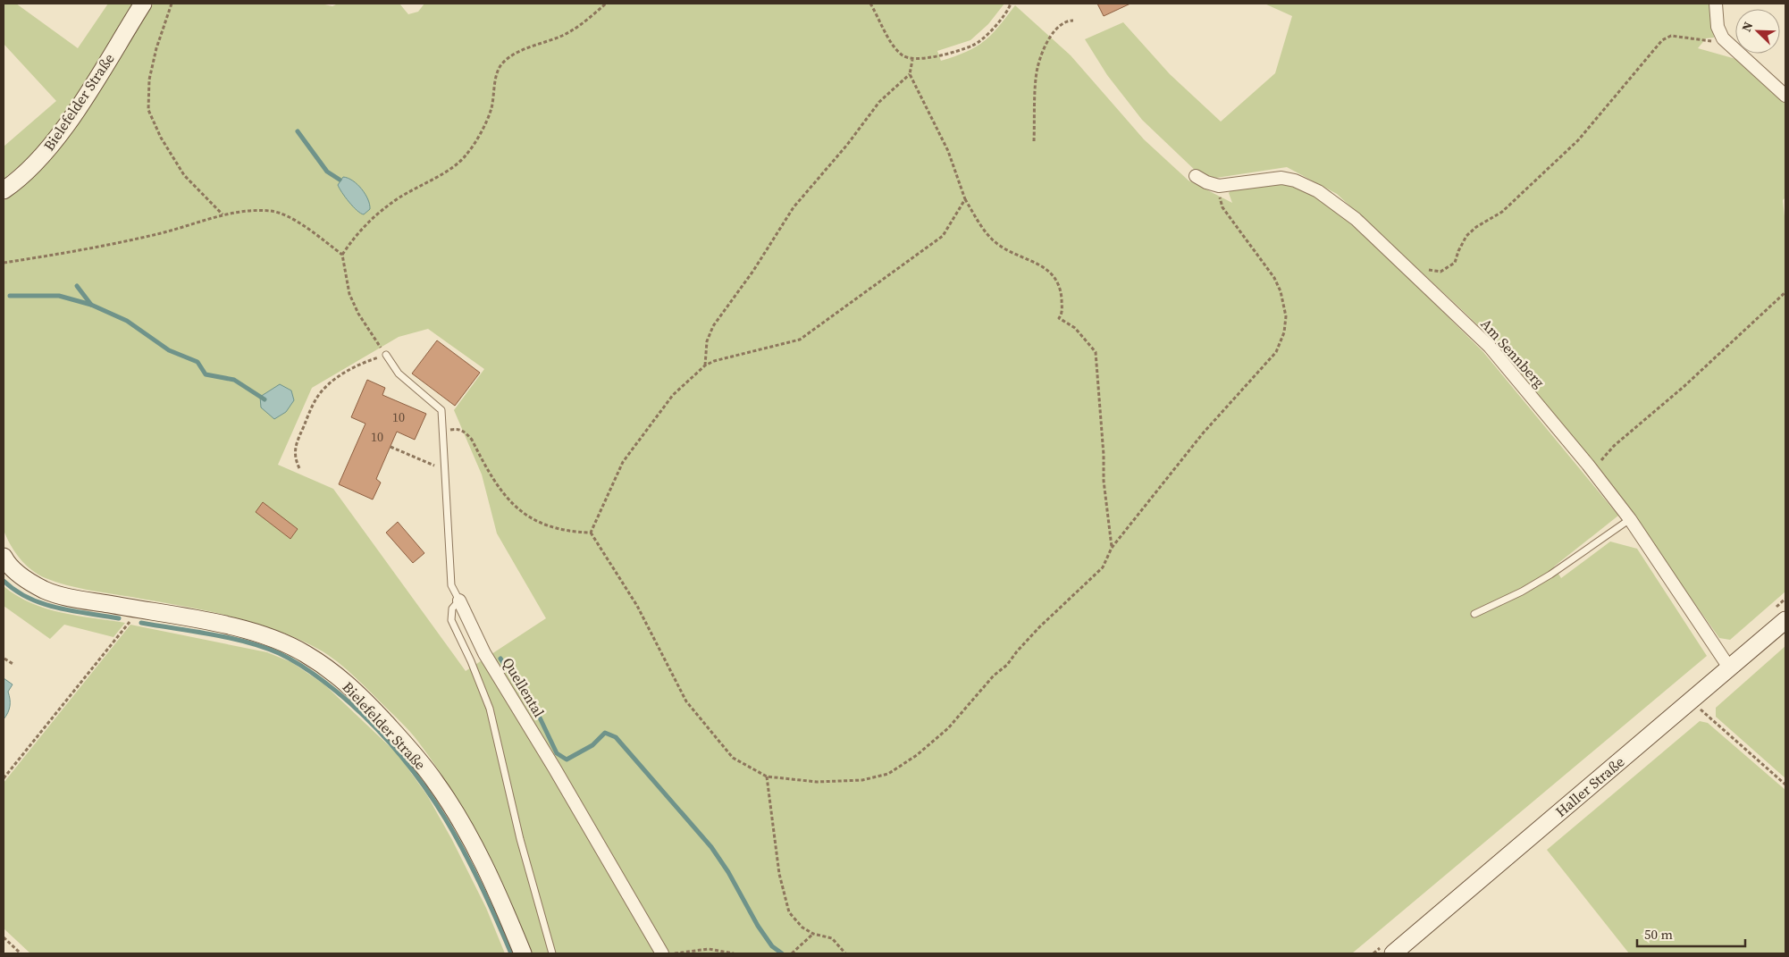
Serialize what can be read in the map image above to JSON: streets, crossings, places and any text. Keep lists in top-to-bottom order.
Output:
{
  "streets": {
    "main road": ["Bielefelder Straße", "Haller Straße"],
    "street": ["Am Sennberg", "Quellental"]
  },
  "crossings": [
    ["Am Sennberg", "Haller Straße"]
  ],
  "house_numbers": ["10", "10"],
  "scale_bar": "50 m",
  "north": "top left"
}
